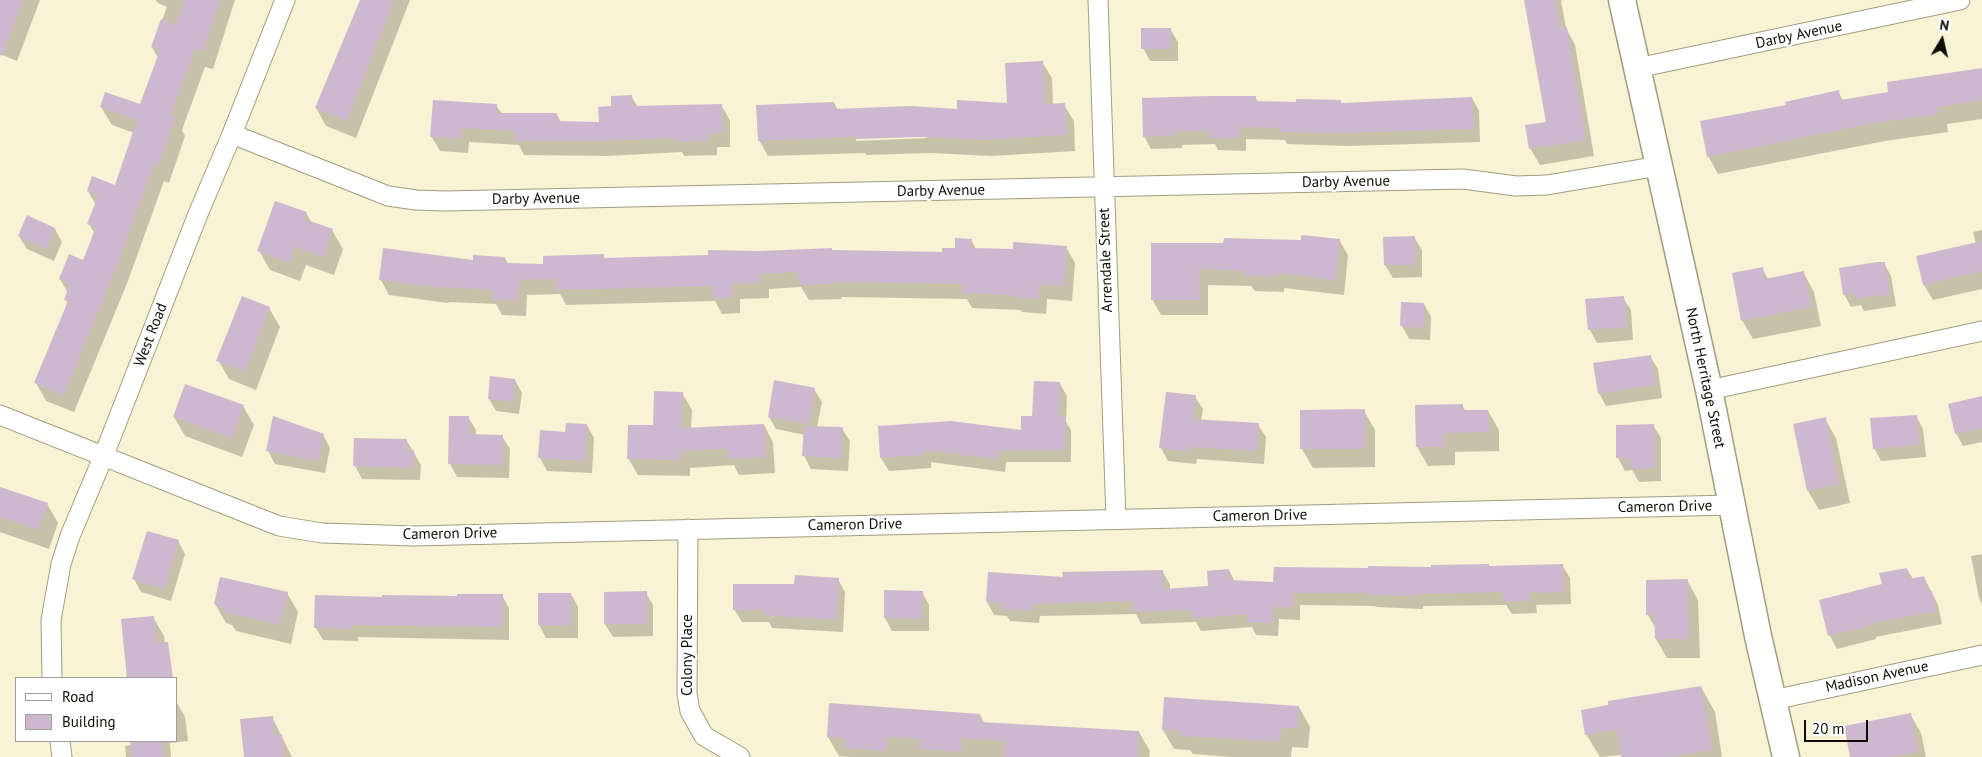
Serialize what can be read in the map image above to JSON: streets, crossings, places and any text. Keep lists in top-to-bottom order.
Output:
{
  "streets": {
    "street": [
      "Darby Avenue",
      "Arrendale Street",
      "West Road",
      "North Herritage Street",
      "Cameron Drive",
      "Colony Place",
      "Madison Avenue"
    ]
  },
  "crossings": [
    ["Darby Avenue", "Arrendale Street"],
    ["Darby Avenue", "West Road"],
    ["Darby Avenue", "North Herritage Street"],
    ["Arrendale Street", "Cameron Drive"],
    ["West Road", "Cameron Drive"],
    ["North Herritage Street", "Cameron Drive"],
    ["North Herritage Street", "Madison Avenue"],
    ["Cameron Drive", "Colony Place"]
  ],
  "legend": ["Road", "Building"],
  "scale_bar": "20 m",
  "north": "top"
}
